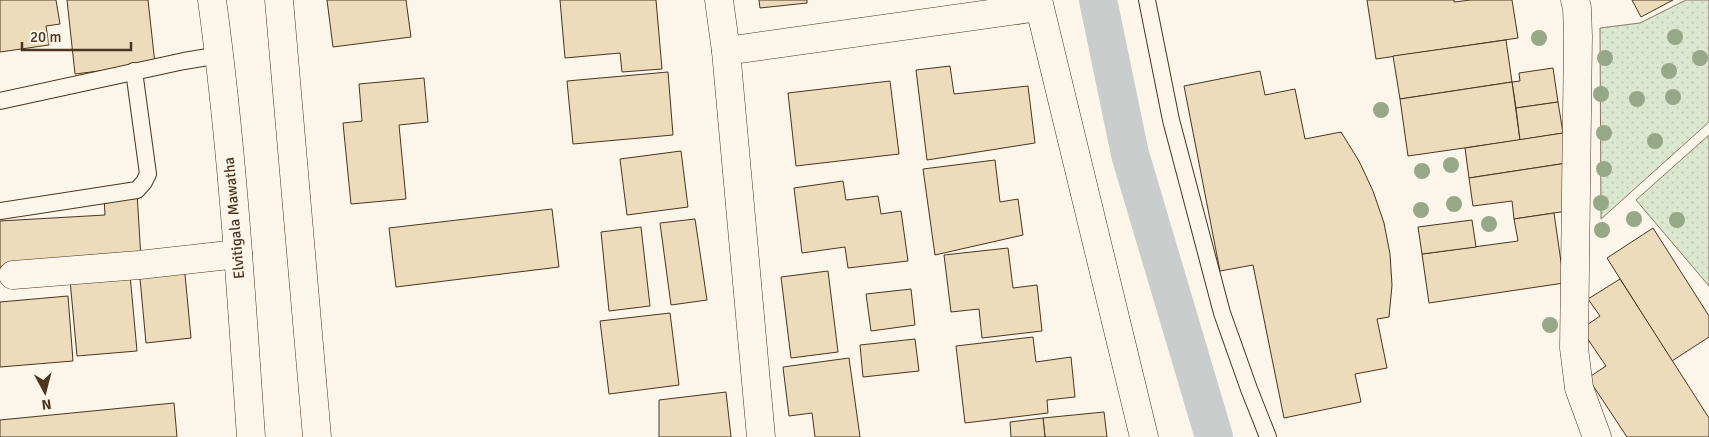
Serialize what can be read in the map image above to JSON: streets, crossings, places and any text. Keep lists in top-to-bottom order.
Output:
{
  "streets": {
    "main road": ["Elvitigala Mawatha"]
  },
  "scale_bar": "20 m",
  "north": "bottom"
}
